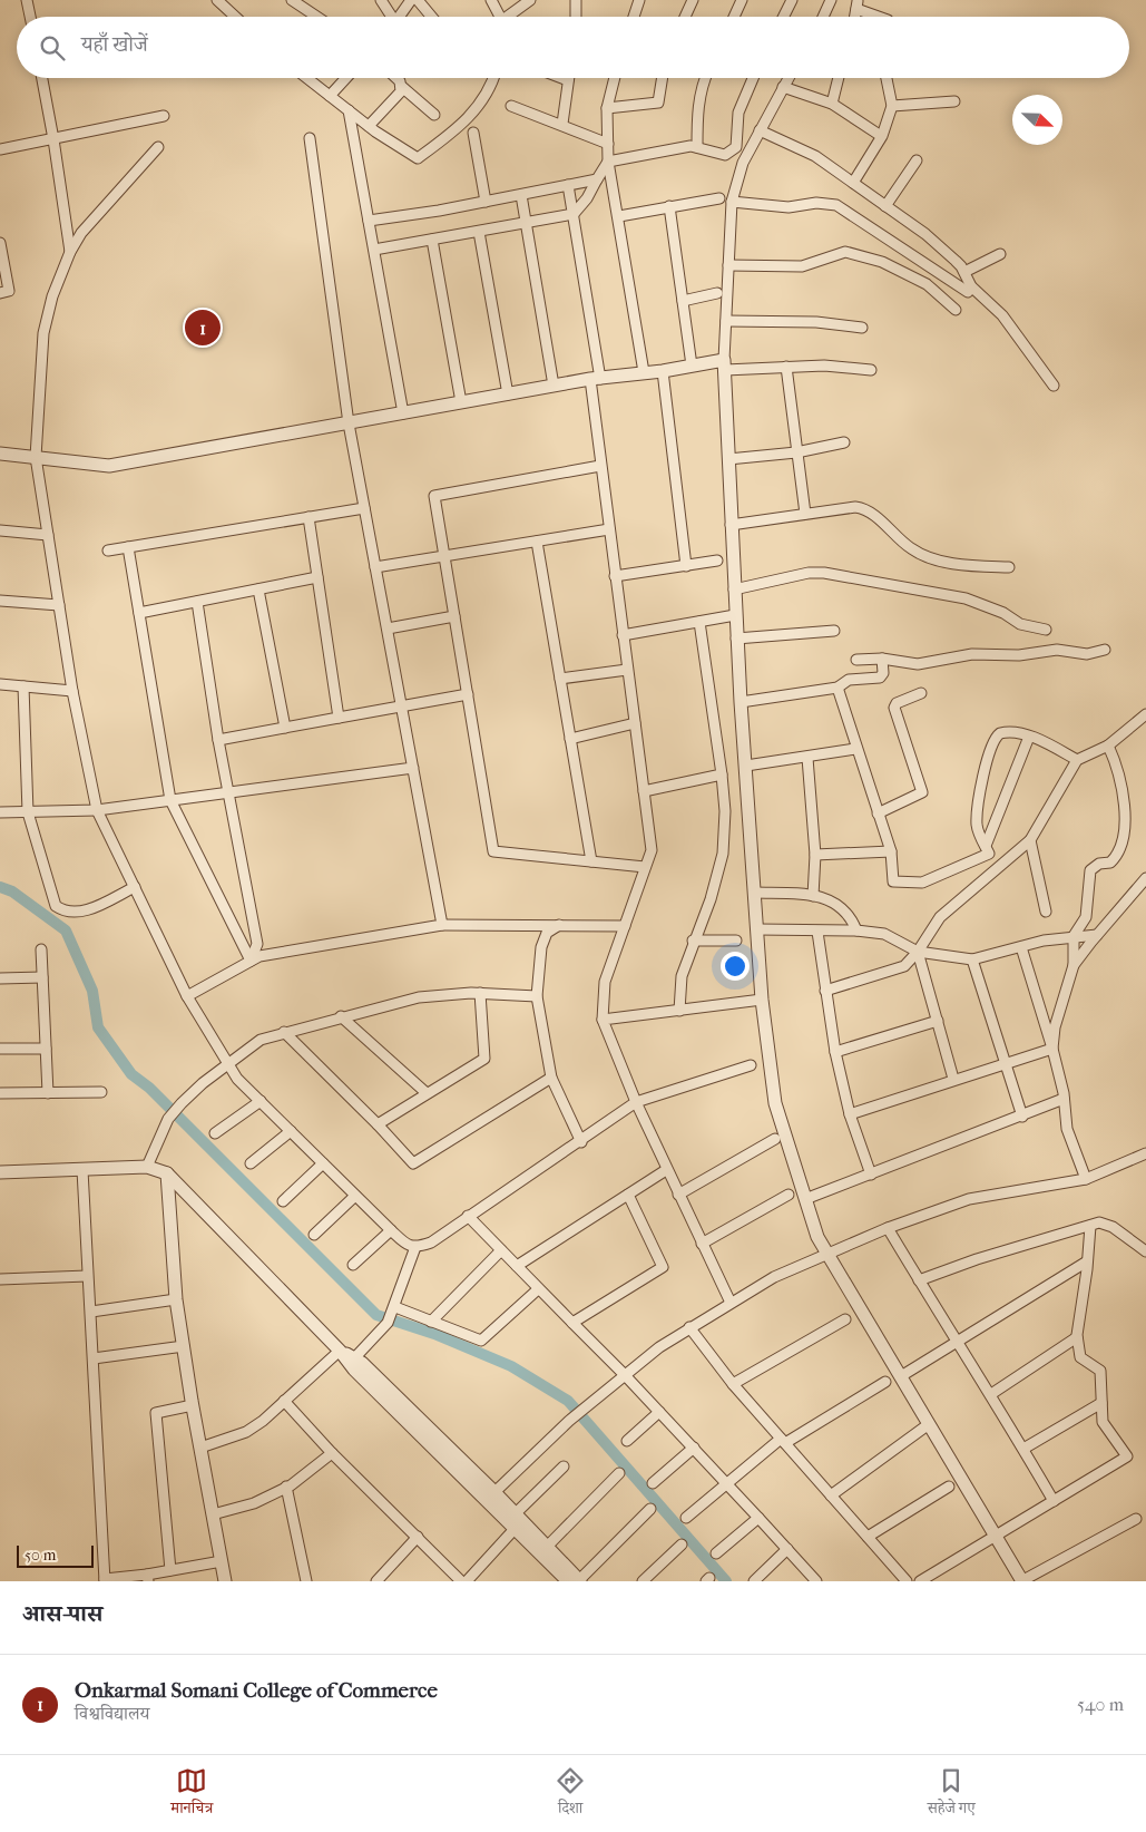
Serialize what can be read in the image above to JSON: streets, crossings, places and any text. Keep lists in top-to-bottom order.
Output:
{
  "scale_bar": "50 m",
  "north": "bottom right",
  "page": {
    "search": "यहाँ खोजें",
    "pins": "1",
    "scale": "50 m",
    "heading": "आस-पास",
    "list": [
      {
        "mark": "1",
        "name": "Onkarmal Somani College of Commerce",
        "note": "विश्वविद्यालय",
        "value": "540 m"
      }
    ],
    "nav": ["मानचित्र", "दिशा", "सहेजे गए"]
  }
}
